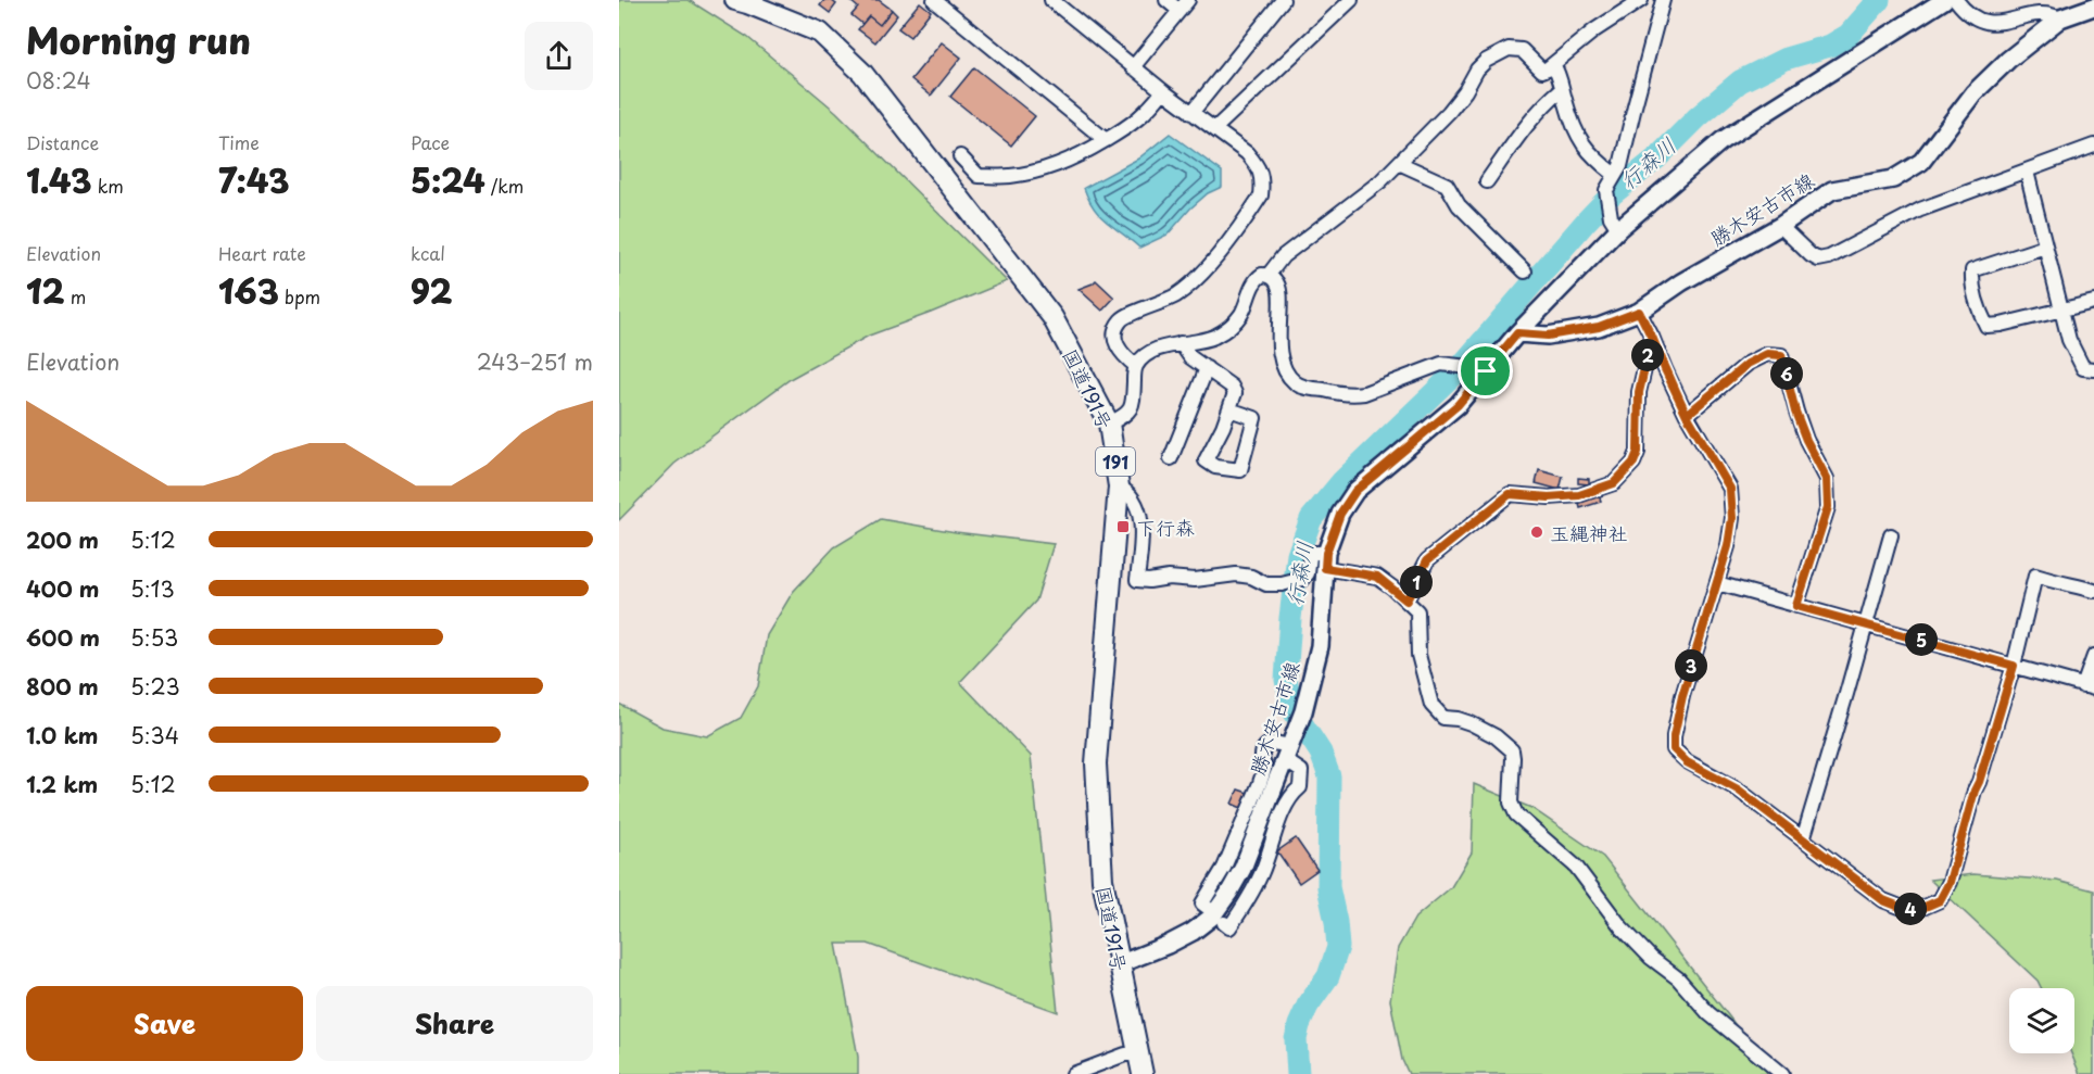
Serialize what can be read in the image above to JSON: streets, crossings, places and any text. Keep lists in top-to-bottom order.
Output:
{
  "streets": {
    "highway": ["国道191号", "191"],
    "main road": ["勝木安古市線"]
  },
  "crossings": [
    ["勝木安古市線", "国道191号"]
  ],
  "water": ["行森川"],
  "places": {
    "transit": ["下行森"],
    "other": ["玉縄神社"]
  },
  "page": {
    "heading": ["Morning run", "08:24"],
    "stats": [
      ["Distance", "1.43 km"],
      ["Time", "7:43"],
      ["Pace", "5:24 /km"],
      ["Elevation", "12 m"],
      ["Heart rate", "163 bpm"],
      ["kcal", "92"]
    ],
    "chart": ["Elevation", "243–251 m"],
    "pins": [
      "2",
      "6",
      "1",
      "5",
      "3",
      "4"
    ],
    "list": [
      {
        "name": "200 m",
        "note": "5:12"
      },
      {
        "name": "400 m",
        "note": "5:13"
      },
      {
        "name": "600 m",
        "note": "5:53"
      },
      {
        "name": "800 m",
        "note": "5:23"
      },
      {
        "name": "1.0 km",
        "note": "5:34"
      },
      {
        "name": "1.2 km",
        "note": "5:12"
      }
    ],
    "buttons": ["Save", "Share"]
  }
}
